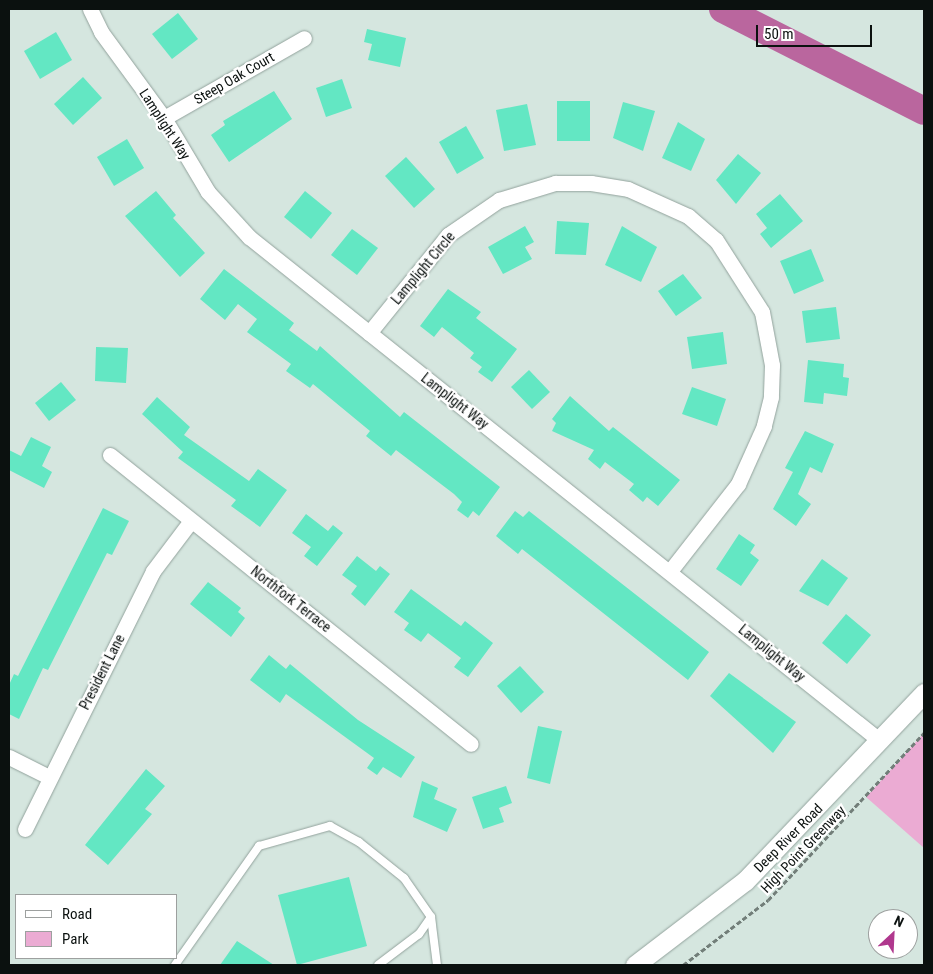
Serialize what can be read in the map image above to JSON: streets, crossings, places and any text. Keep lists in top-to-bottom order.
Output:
{
  "streets": {
    "street": [
      "Steep Oak Court",
      "Lamplight Way",
      "Lamplight Circle",
      "Northfork Terrace",
      "President Lane",
      "Deep River Road"
    ],
    "path": ["High Point Greenway"]
  },
  "crossings": [
    ["Steep Oak Court", "Lamplight Way"],
    ["Lamplight Way", "Lamplight Circle"],
    ["Lamplight Way", "Deep River Road"],
    ["Northfork Terrace", "President Lane"]
  ],
  "legend": ["Road", "Park"],
  "scale_bar": "50 m",
  "north": "top right"
}
